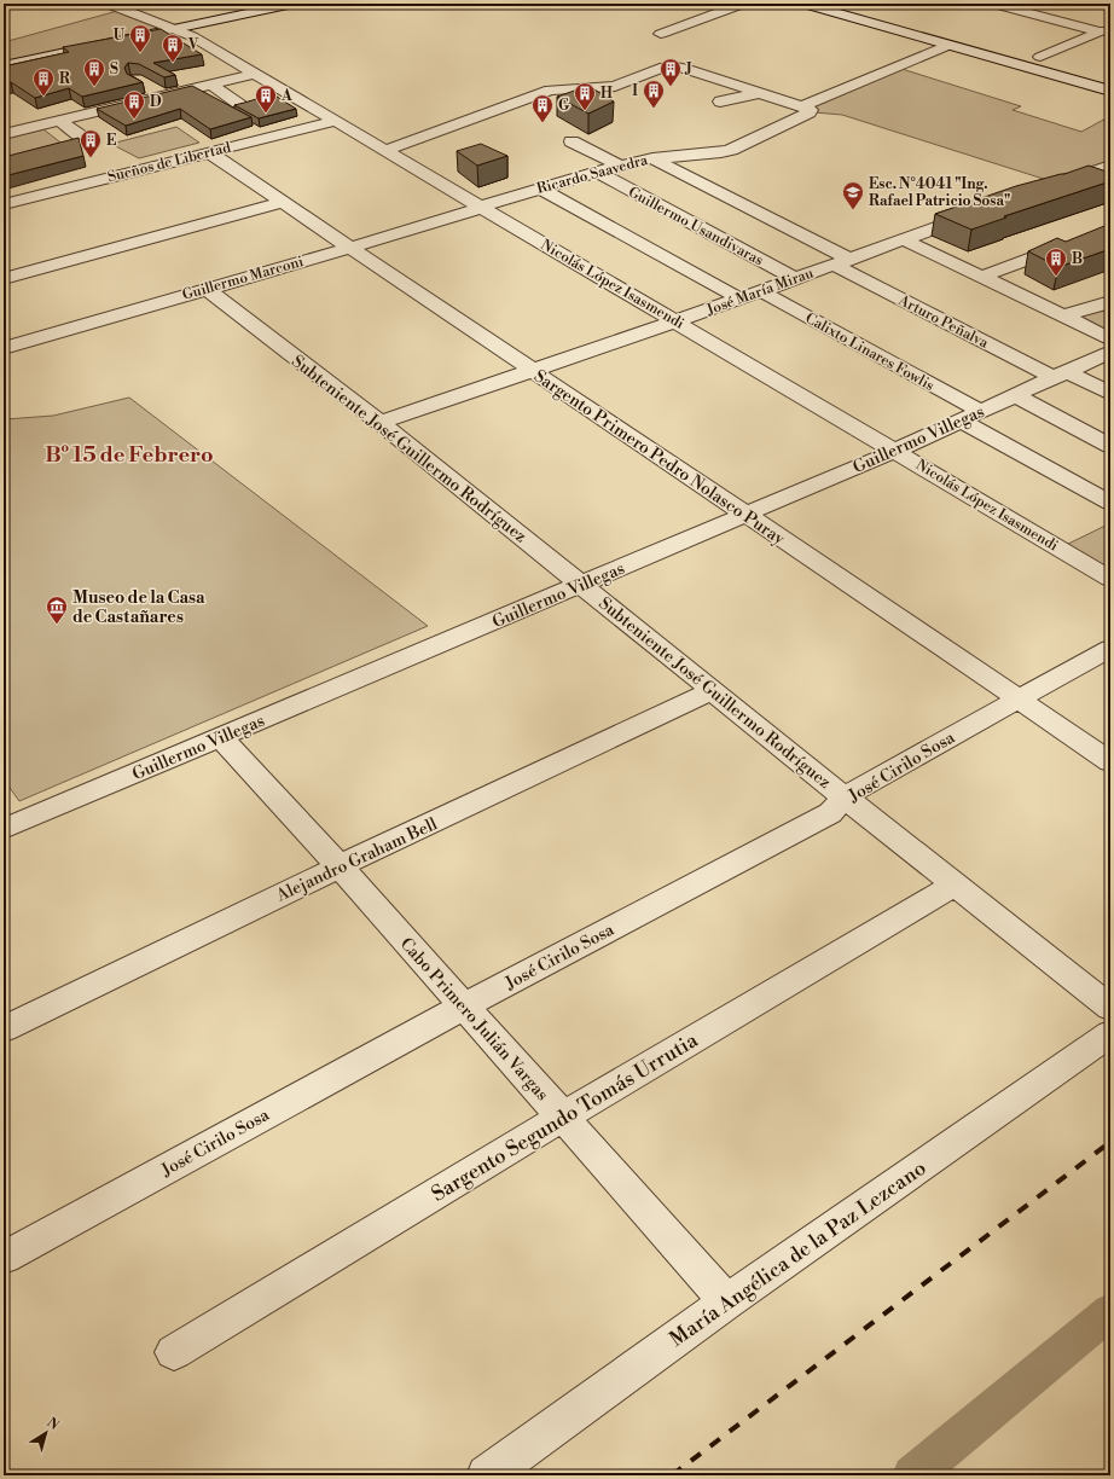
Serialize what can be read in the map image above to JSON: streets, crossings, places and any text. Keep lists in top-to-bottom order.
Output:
{
  "streets": {
    "street": [
      "Sueños de Libertad",
      "Ricardo Saavedra",
      "Guillermo Usandivaras",
      "Guillermo Marconi",
      "Nicolás López Isasmendi",
      "José María Mirau",
      "Arturo Peñalva",
      "Calixto Linares Fowlis",
      "Guillermo Villegas",
      "Subteniente José Guillermo Rodríguez",
      "Sargento Primero Pedro Nolasco Puray",
      "José Cirilo Sosa",
      "Alejandro Graham Bell",
      "Cabo Primero Julián Vargas",
      "Sargento Segundo Tomás Urrutia",
      "María Angélica de la Paz Lezcano"
    ]
  },
  "crossings": [
    ["Sueños de Libertad", "Nicolás López Isasmendi"],
    ["Sueños de Libertad", "Sargento Primero Pedro Nolasco Puray"],
    ["Ricardo Saavedra", "Guillermo Usandivaras"],
    ["Ricardo Saavedra", "Guillermo Marconi"],
    ["Ricardo Saavedra", "Nicolás López Isasmendi"],
    ["Ricardo Saavedra", "Arturo Peñalva"],
    ["Guillermo Usandivaras", "José María Mirau"],
    ["Guillermo Marconi", "Nicolás López Isasmendi"],
    ["Guillermo Marconi", "Subteniente José Guillermo Rodríguez"],
    ["Guillermo Marconi", "Sargento Primero Pedro Nolasco Puray"],
    ["Nicolás López Isasmendi", "José María Mirau"],
    ["Nicolás López Isasmendi", "Guillermo Villegas"],
    ["José María Mirau", "Arturo Peñalva"],
    ["José María Mirau", "Calixto Linares Fowlis"],
    ["José María Mirau", "Subteniente José Guillermo Rodríguez"],
    ["José María Mirau", "Sargento Primero Pedro Nolasco Puray"],
    ["Arturo Peñalva", "Guillermo Villegas"],
    ["Calixto Linares Fowlis", "Guillermo Villegas"],
    ["Guillermo Villegas", "Subteniente José Guillermo Rodríguez"],
    ["Guillermo Villegas", "Sargento Primero Pedro Nolasco Puray"],
    ["Guillermo Villegas", "Cabo Primero Julián Vargas"],
    ["Subteniente José Guillermo Rodríguez", "José Cirilo Sosa"],
    ["Subteniente José Guillermo Rodríguez", "Alejandro Graham Bell"],
    ["Subteniente José Guillermo Rodríguez", "Sargento Segundo Tomás Urrutia"],
    ["Sargento Primero Pedro Nolasco Puray", "José Cirilo Sosa"],
    ["José Cirilo Sosa", "Cabo Primero Julián Vargas"],
    ["Alejandro Graham Bell", "Cabo Primero Julián Vargas"],
    ["Cabo Primero Julián Vargas", "Sargento Segundo Tomás Urrutia"],
    ["Cabo Primero Julián Vargas", "María Angélica de la Paz Lezcano"]
  ],
  "districts": ["Bº 15 de Febrero"],
  "places": {
    "building": [
      "U",
      "V",
      "S",
      "J",
      "R",
      "I",
      "H",
      "A",
      "D",
      "G",
      "E",
      "B"
    ],
    "school or university": ["Esc. N°4041 \"Ing. Rafael Patricio Sosa\""],
    "museum": ["Museo de la Casa de Castañares"]
  },
  "north": "top right"
}
